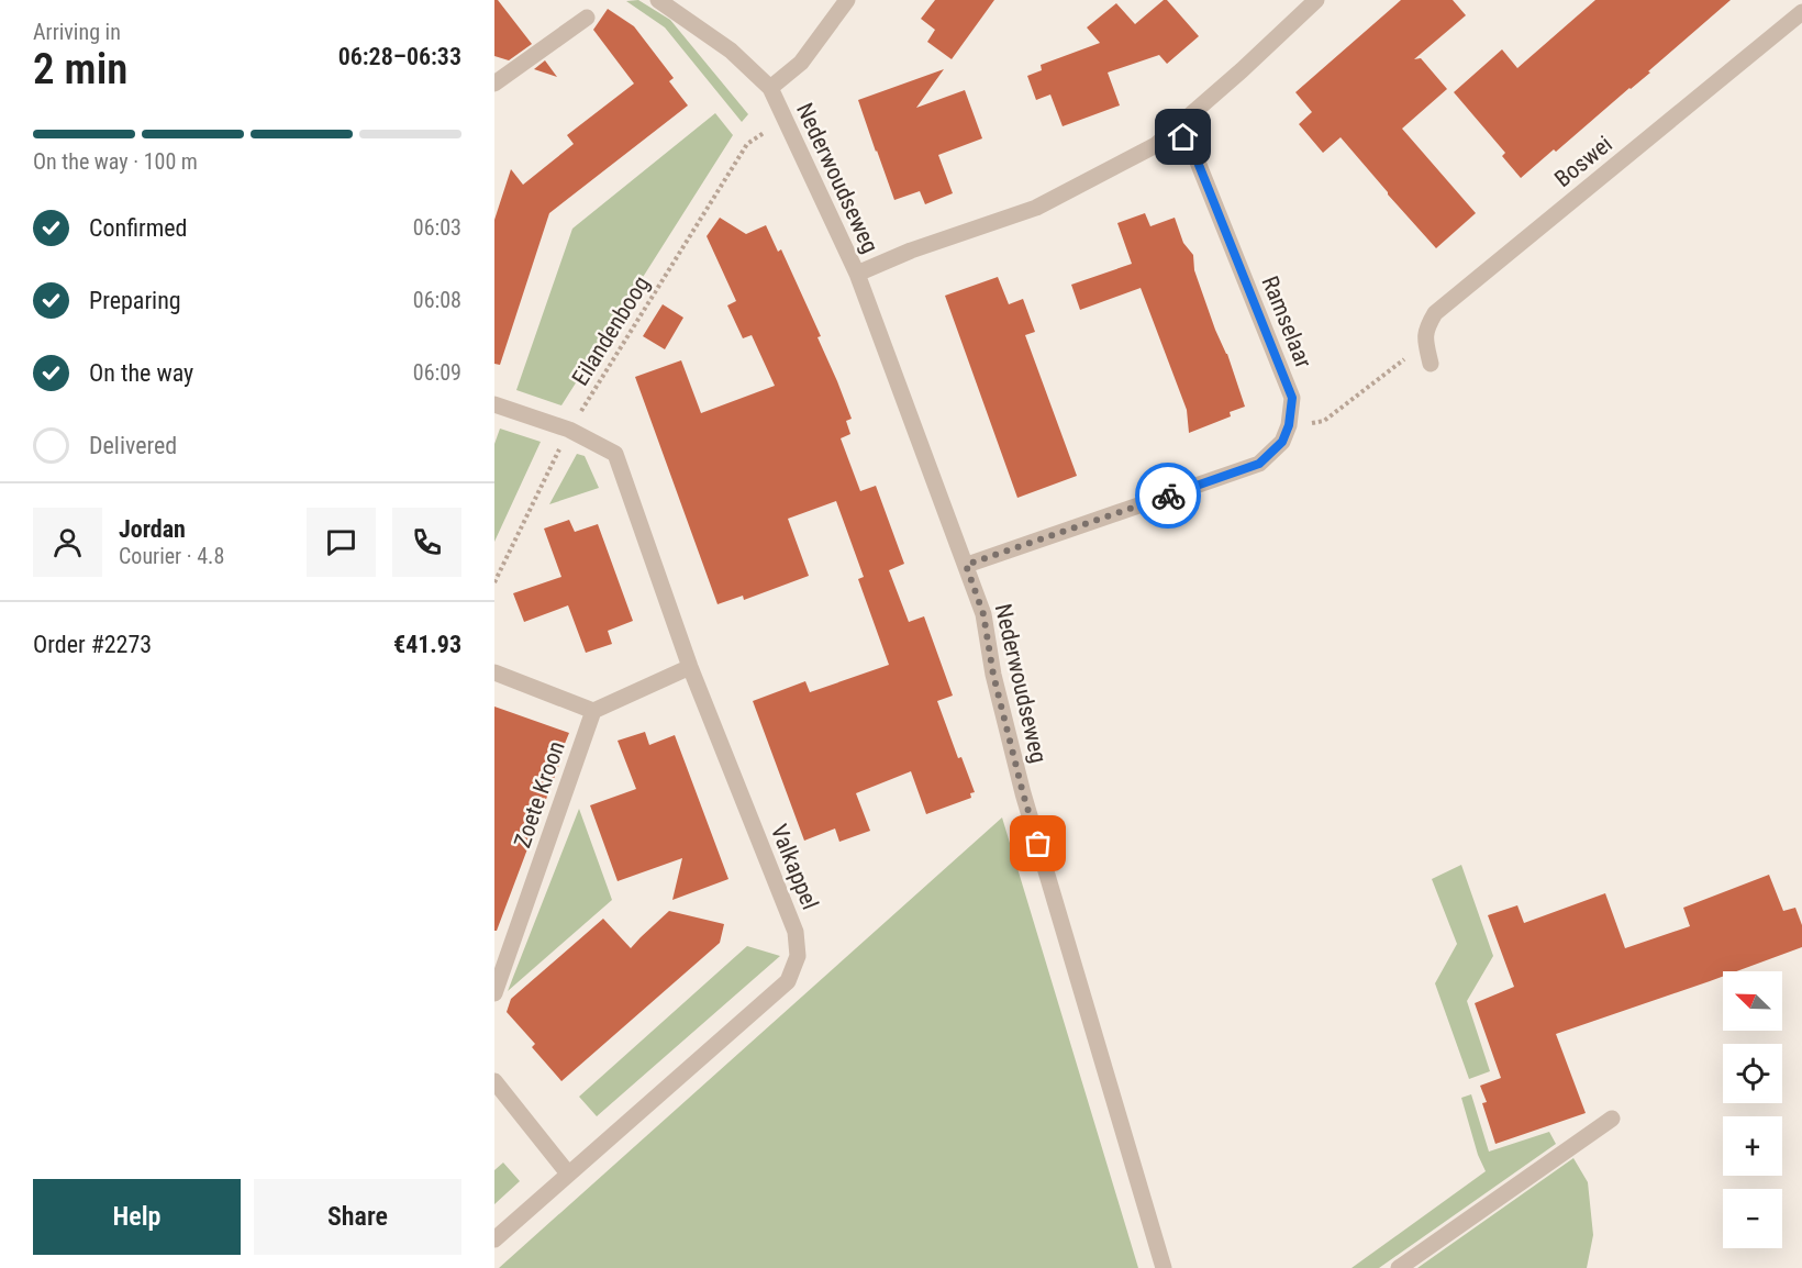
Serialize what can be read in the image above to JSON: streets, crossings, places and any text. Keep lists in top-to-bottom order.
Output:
{
  "streets": {
    "street": [
      "Boswei",
      "Nederwoudseweg",
      "Ramselaar",
      "Zoete Kroon",
      "Valkappel"
    ],
    "path": ["Eilandenboog"]
  },
  "crossings": [
    ["Nederwoudseweg", "Eilandenboog"],
    ["Eilandenboog", "Valkappel"]
  ],
  "north": "top left",
  "page": {
    "heading": ["2 min", "Arriving in", "06:28–06:33"],
    "panel": [
      "Jordan",
      "Courier · 4.8",
      "Order #2273",
      "€41.93"
    ],
    "bar": "On the way · 100 m",
    "list": [
      ["Confirmed", "06:03"],
      ["Preparing", "06:08"],
      ["On the way", "06:09"],
      "Delivered"
    ],
    "map_buttons": ["+", "−"],
    "buttons": ["Help", "Share"]
  }
}
